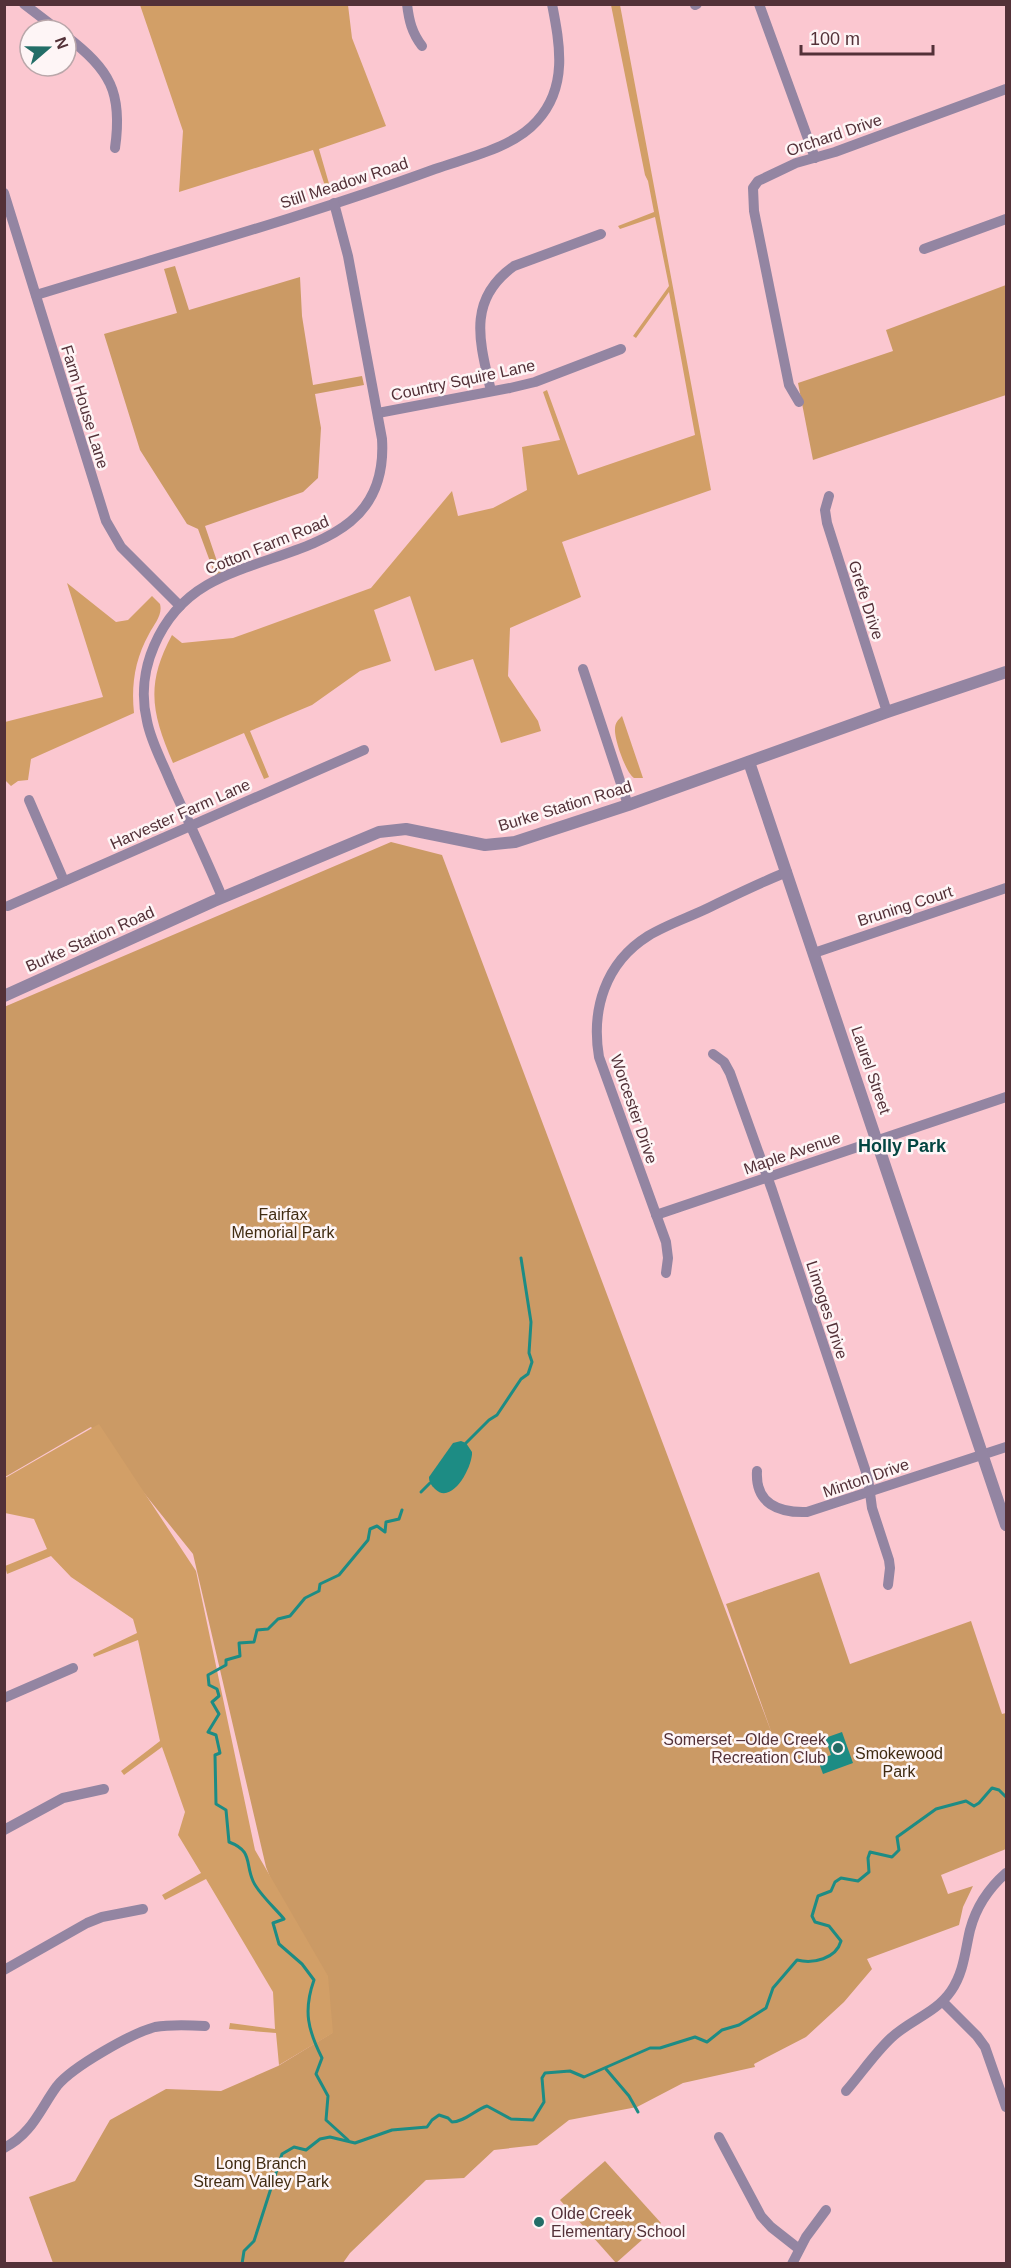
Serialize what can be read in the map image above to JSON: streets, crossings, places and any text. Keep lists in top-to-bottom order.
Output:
{
  "streets": {
    "street": [
      "Orchard Drive",
      "Still Meadow Road",
      "Country Squire Lane",
      "Farm House Lane",
      "Cotton Farm Road",
      "Grefe Drive",
      "Burke Station Road",
      "Harvester Farm Lane",
      "Bruning Court",
      "Laurel Street",
      "Worcester Drive",
      "Maple Avenue",
      "Limoges Drive",
      "Minton Drive"
    ]
  },
  "crossings": [
    ["Still Meadow Road", "Farm House Lane"],
    ["Still Meadow Road", "Cotton Farm Road"],
    ["Country Squire Lane", "Cotton Farm Road"],
    ["Farm House Lane", "Cotton Farm Road"],
    ["Cotton Farm Road", "Burke Station Road"],
    ["Cotton Farm Road", "Harvester Farm Lane"],
    ["Grefe Drive", "Burke Station Road"],
    ["Burke Station Road", "Laurel Street"],
    ["Bruning Court", "Laurel Street"],
    ["Laurel Street", "Worcester Drive"],
    ["Laurel Street", "Maple Avenue"],
    ["Laurel Street", "Minton Drive"],
    ["Worcester Drive", "Maple Avenue"],
    ["Maple Avenue", "Limoges Drive"],
    ["Limoges Drive", "Minton Drive"]
  ],
  "districts": ["Holly Park"],
  "parks": ["Fairfax Memorial Park", "Smokewood Park", "Long Branch Stream Valley Park"],
  "places": ["Somerset –Olde Creek Recreation Club", "Olde Creek Elementary School"],
  "scale_bar": "100 m",
  "north": "right"
}
